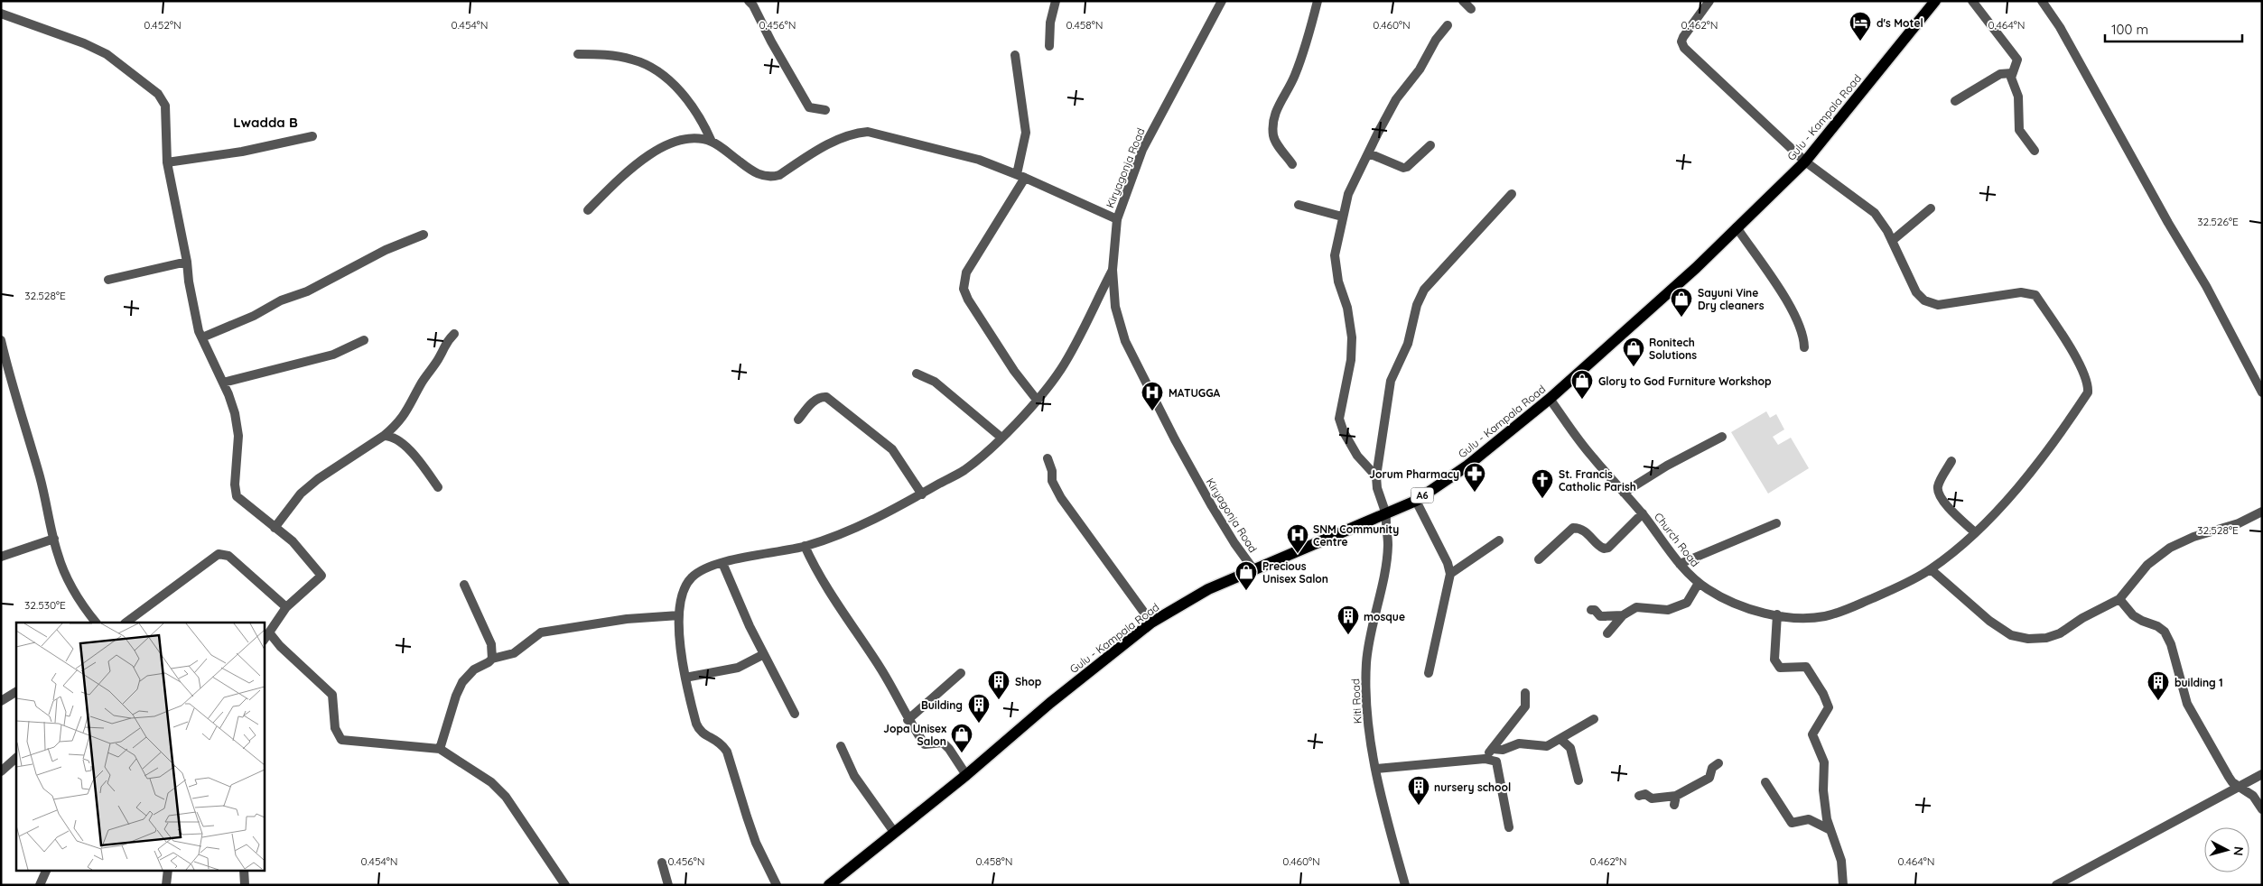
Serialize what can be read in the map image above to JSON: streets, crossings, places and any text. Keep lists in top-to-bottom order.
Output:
{
  "streets": {
    "main road": ["Gulu - Kampala Road", "A6"],
    "street": ["Kiryagonja Road", "Church Road", "Kiti Road"]
  },
  "crossings": [
    ["Gulu - Kampala Road", "Kiryagonja Road"],
    ["Gulu - Kampala Road", "Church Road"],
    ["Gulu - Kampala Road", "Kiti Road"]
  ],
  "districts": ["Lwadda B"],
  "places": {
    "hotel": ["d's Motel"],
    "shop": [
      "Sayuni Vine Dry cleaners",
      "Ronitech Solutions",
      "Glory to God Furniture Workshop",
      "Precious Unisex Salon",
      "Jopa Unisex Salon"
    ],
    "hospital": ["MATUGGA", "SNM Community Centre"],
    "pharmacy": ["Jorum Pharmacy"],
    "church": ["St. Francis Catholic Parish"],
    "building": [
      "mosque",
      "Shop",
      "building 1",
      "Building",
      "nursery school"
    ]
  },
  "scale_bar": "100 m",
  "north": "right",
  "coordinates": [
    "0.452°N",
    "0.454°N",
    "0.456°N",
    "0.458°N",
    "0.460°N",
    "0.462°N",
    "0.464°N",
    "32.526°E",
    "32.528°E",
    "32.530°E"
  ]
}
